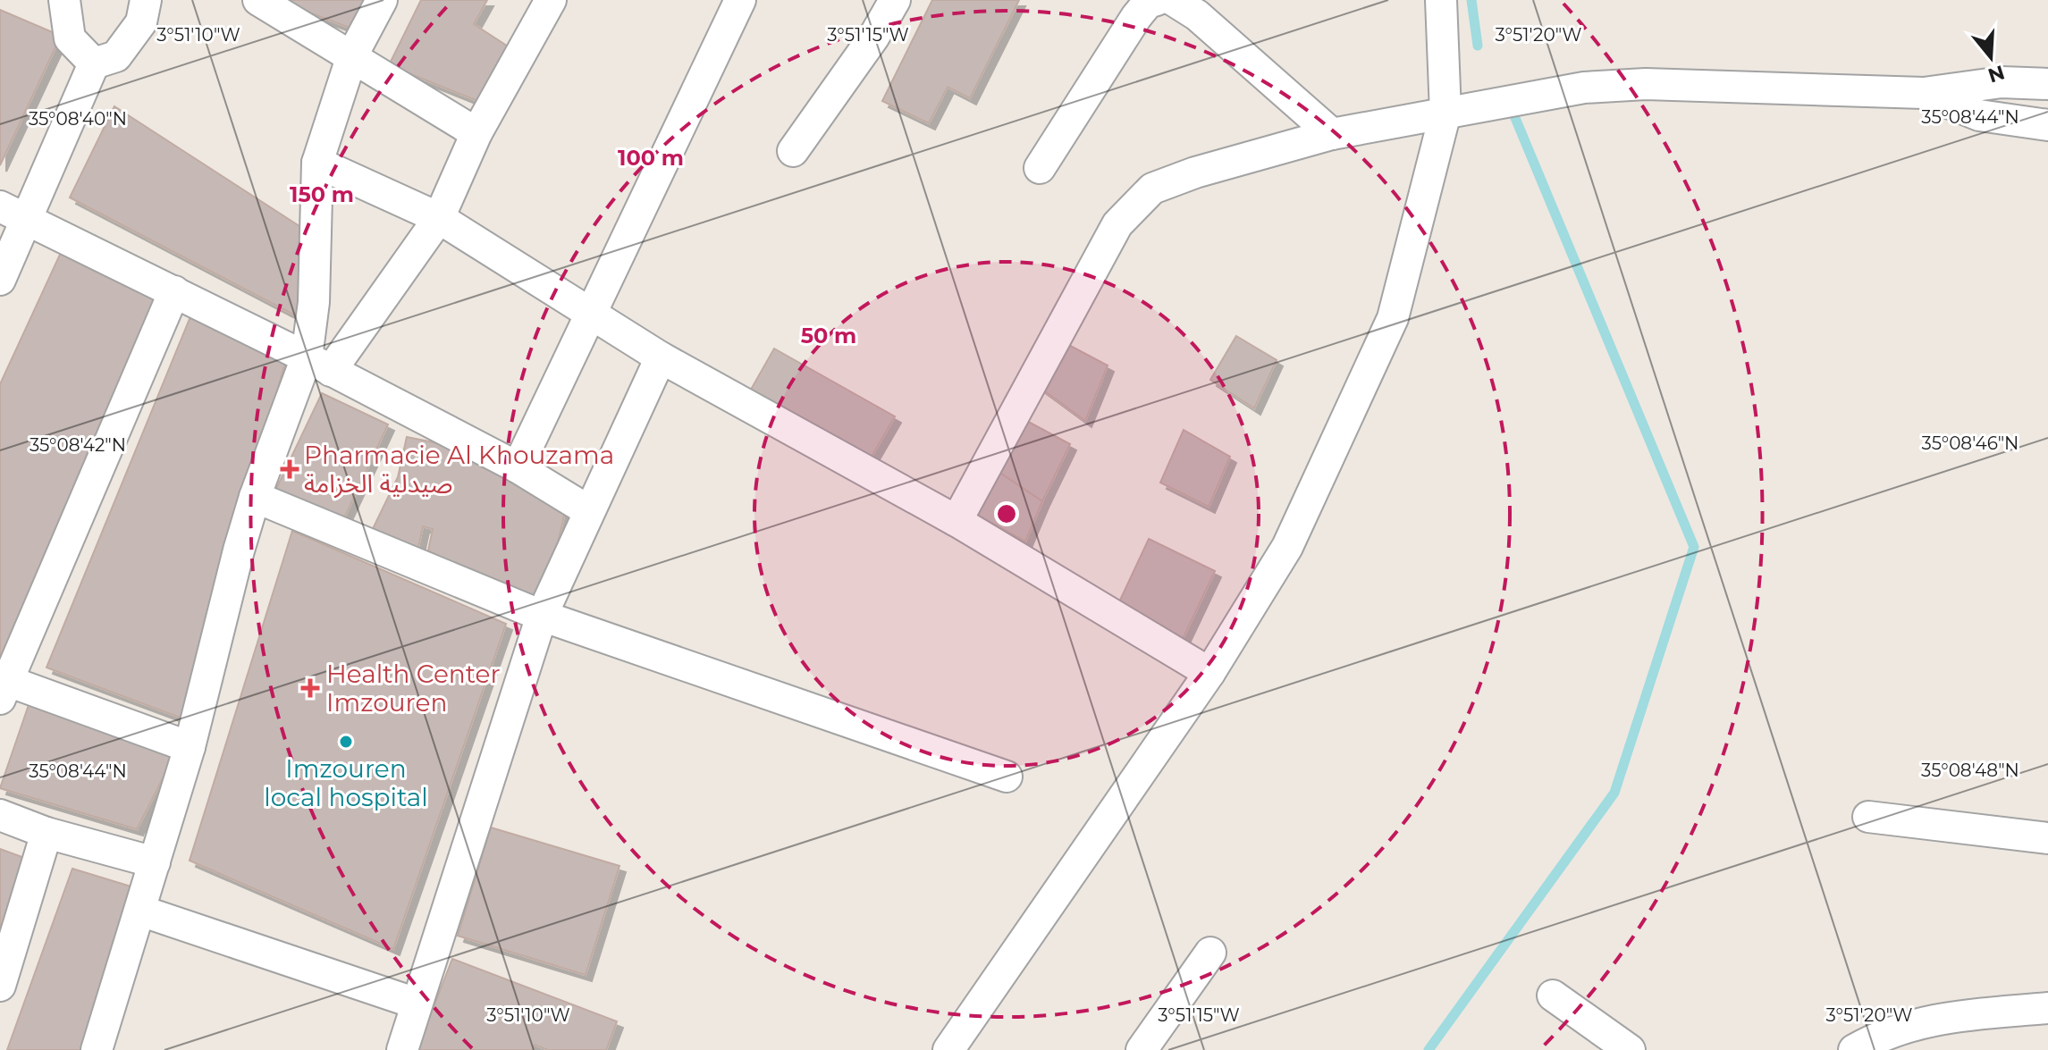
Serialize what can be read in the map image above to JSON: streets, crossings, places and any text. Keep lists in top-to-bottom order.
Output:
{
  "places": {
    "health": ["Pharmacie Al Khouzama صيدلية الخزامة", "Health Center Imzouren"],
    "other": ["Imzouren local hospital"]
  },
  "north": "bottom",
  "coordinates": [
    "3°51'10\"W",
    "3°51'15\"W",
    "3°51'20\"W",
    "35°08'44\"N",
    "35°08'40\"N",
    "35°08'46\"N",
    "35°08'42\"N",
    "35°08'48\"N"
  ],
  "rings": ["100 m", "150 m", "50 m"]
}
